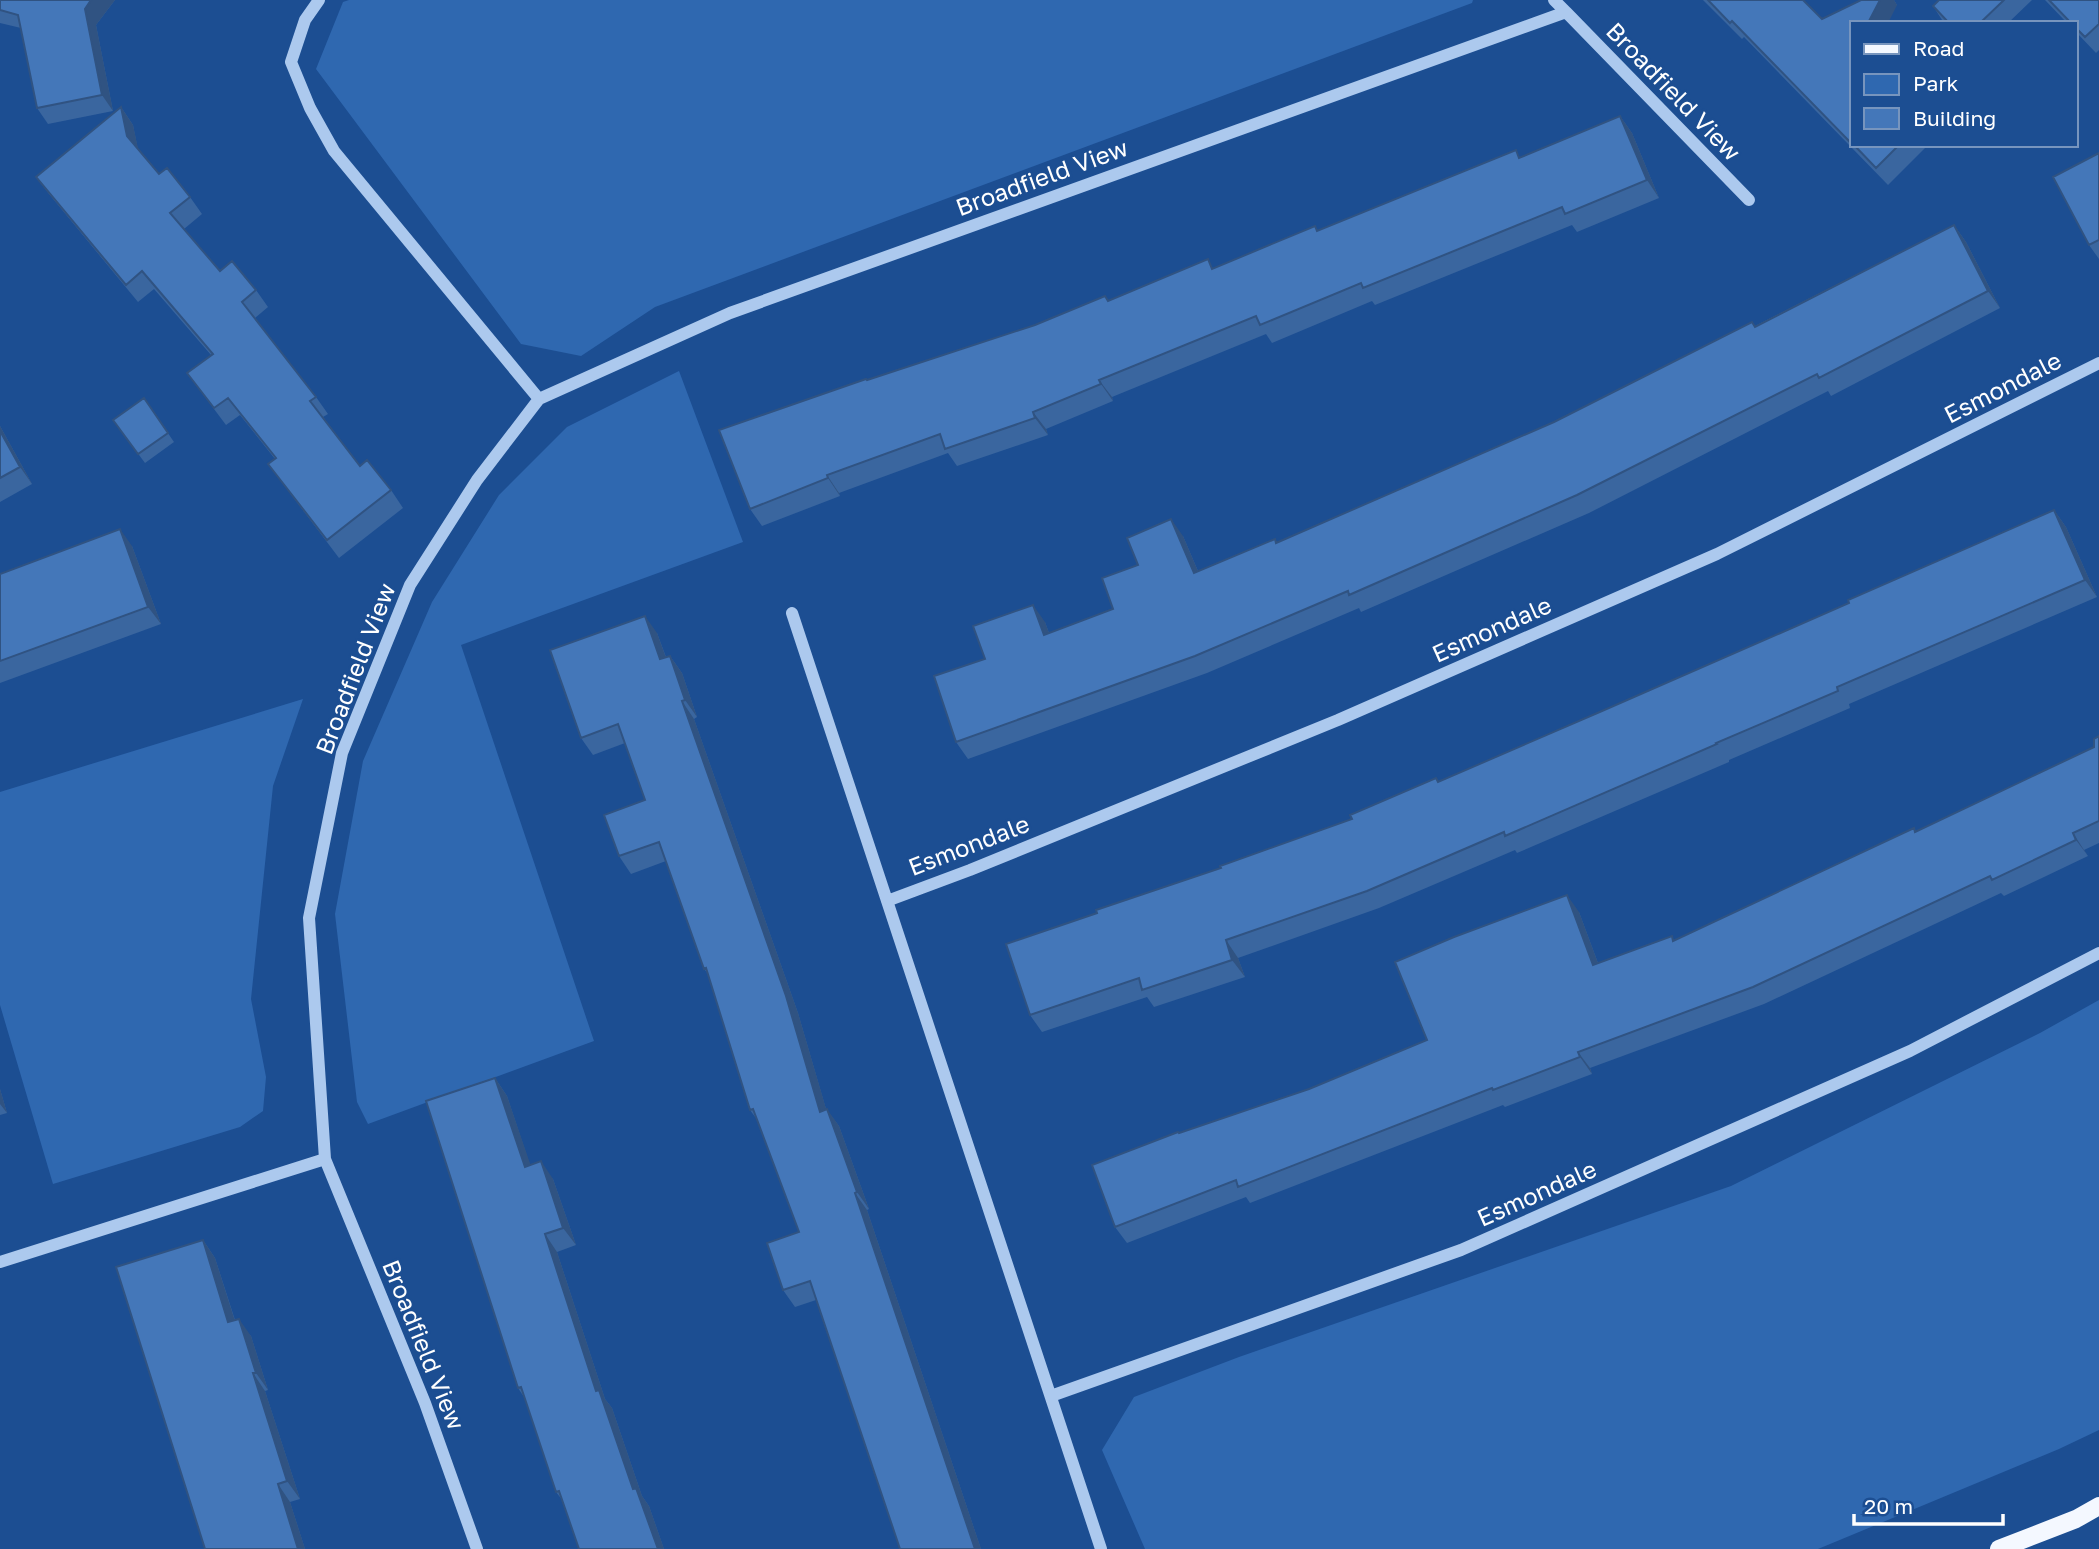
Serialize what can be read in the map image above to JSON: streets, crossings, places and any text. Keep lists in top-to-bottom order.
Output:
{
  "streets": {
    "street": ["Broadfield View", "Esmondale"]
  },
  "legend": ["Road", "Park", "Building"],
  "scale_bar": "20 m"
}
